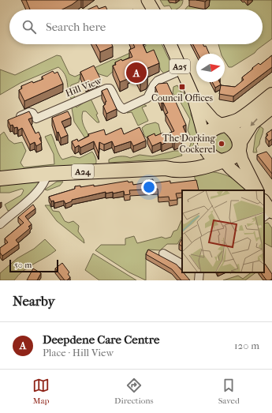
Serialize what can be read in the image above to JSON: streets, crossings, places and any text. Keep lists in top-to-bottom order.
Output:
{
  "streets": {
    "highway": ["A24"],
    "main road": ["A25"],
    "street": ["Hill View"]
  },
  "crossings": [
    ["A25", "Hill View"],
    ["A25", "A24"]
  ],
  "places": {
    "transit": ["Council Offices"],
    "other": ["The Dorking Cockerel"]
  },
  "scale_bar": "50 m",
  "north": "right",
  "page": {
    "search": "Search here",
    "pins": "A",
    "scale": "50 m",
    "heading": "Nearby",
    "list": [
      {
        "mark": "A",
        "name": "Deepdene Care Centre",
        "note": "Place · Hill View",
        "value": "120 m"
      }
    ],
    "nav": ["Map", "Directions", "Saved"]
  }
}
